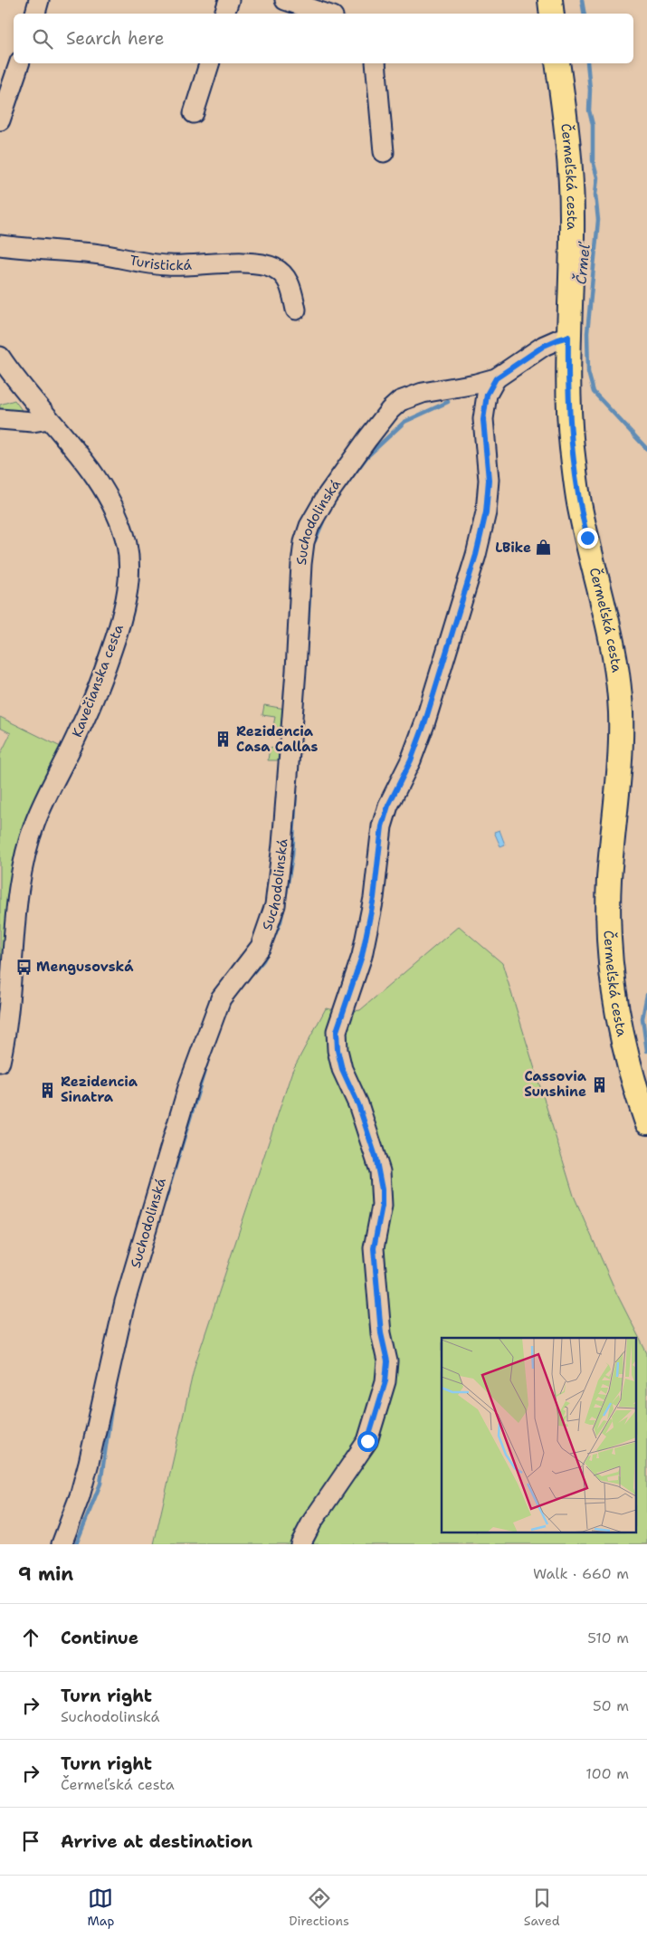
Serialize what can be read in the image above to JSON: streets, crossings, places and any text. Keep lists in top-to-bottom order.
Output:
{
  "streets": {
    "main road": ["Čermeľská cesta"],
    "street": ["Turistická", "Suchodolinská", "Kavečianska cesta"]
  },
  "crossings": [
    ["Čermeľská cesta", "Suchodolinská"]
  ],
  "water": ["Črmeľ"],
  "places": {
    "shop": ["LBike"],
    "building": ["Rezidencia Casa Callas", "Cassovia Sunshine", "Rezidencia Sinatra"],
    "bus stop": ["Mengusovská"]
  },
  "page": {
    "search": "Search here",
    "heading": ["9 min", "Walk · 660 m"],
    "list": [
      ["Continue", "510 m"],
      ["Turn right", "Suchodolinská", "50 m"],
      ["Turn right", "Čermeľská cesta", "100 m"],
      "Arrive at destination"
    ],
    "nav": ["Map", "Directions", "Saved"]
  }
}
